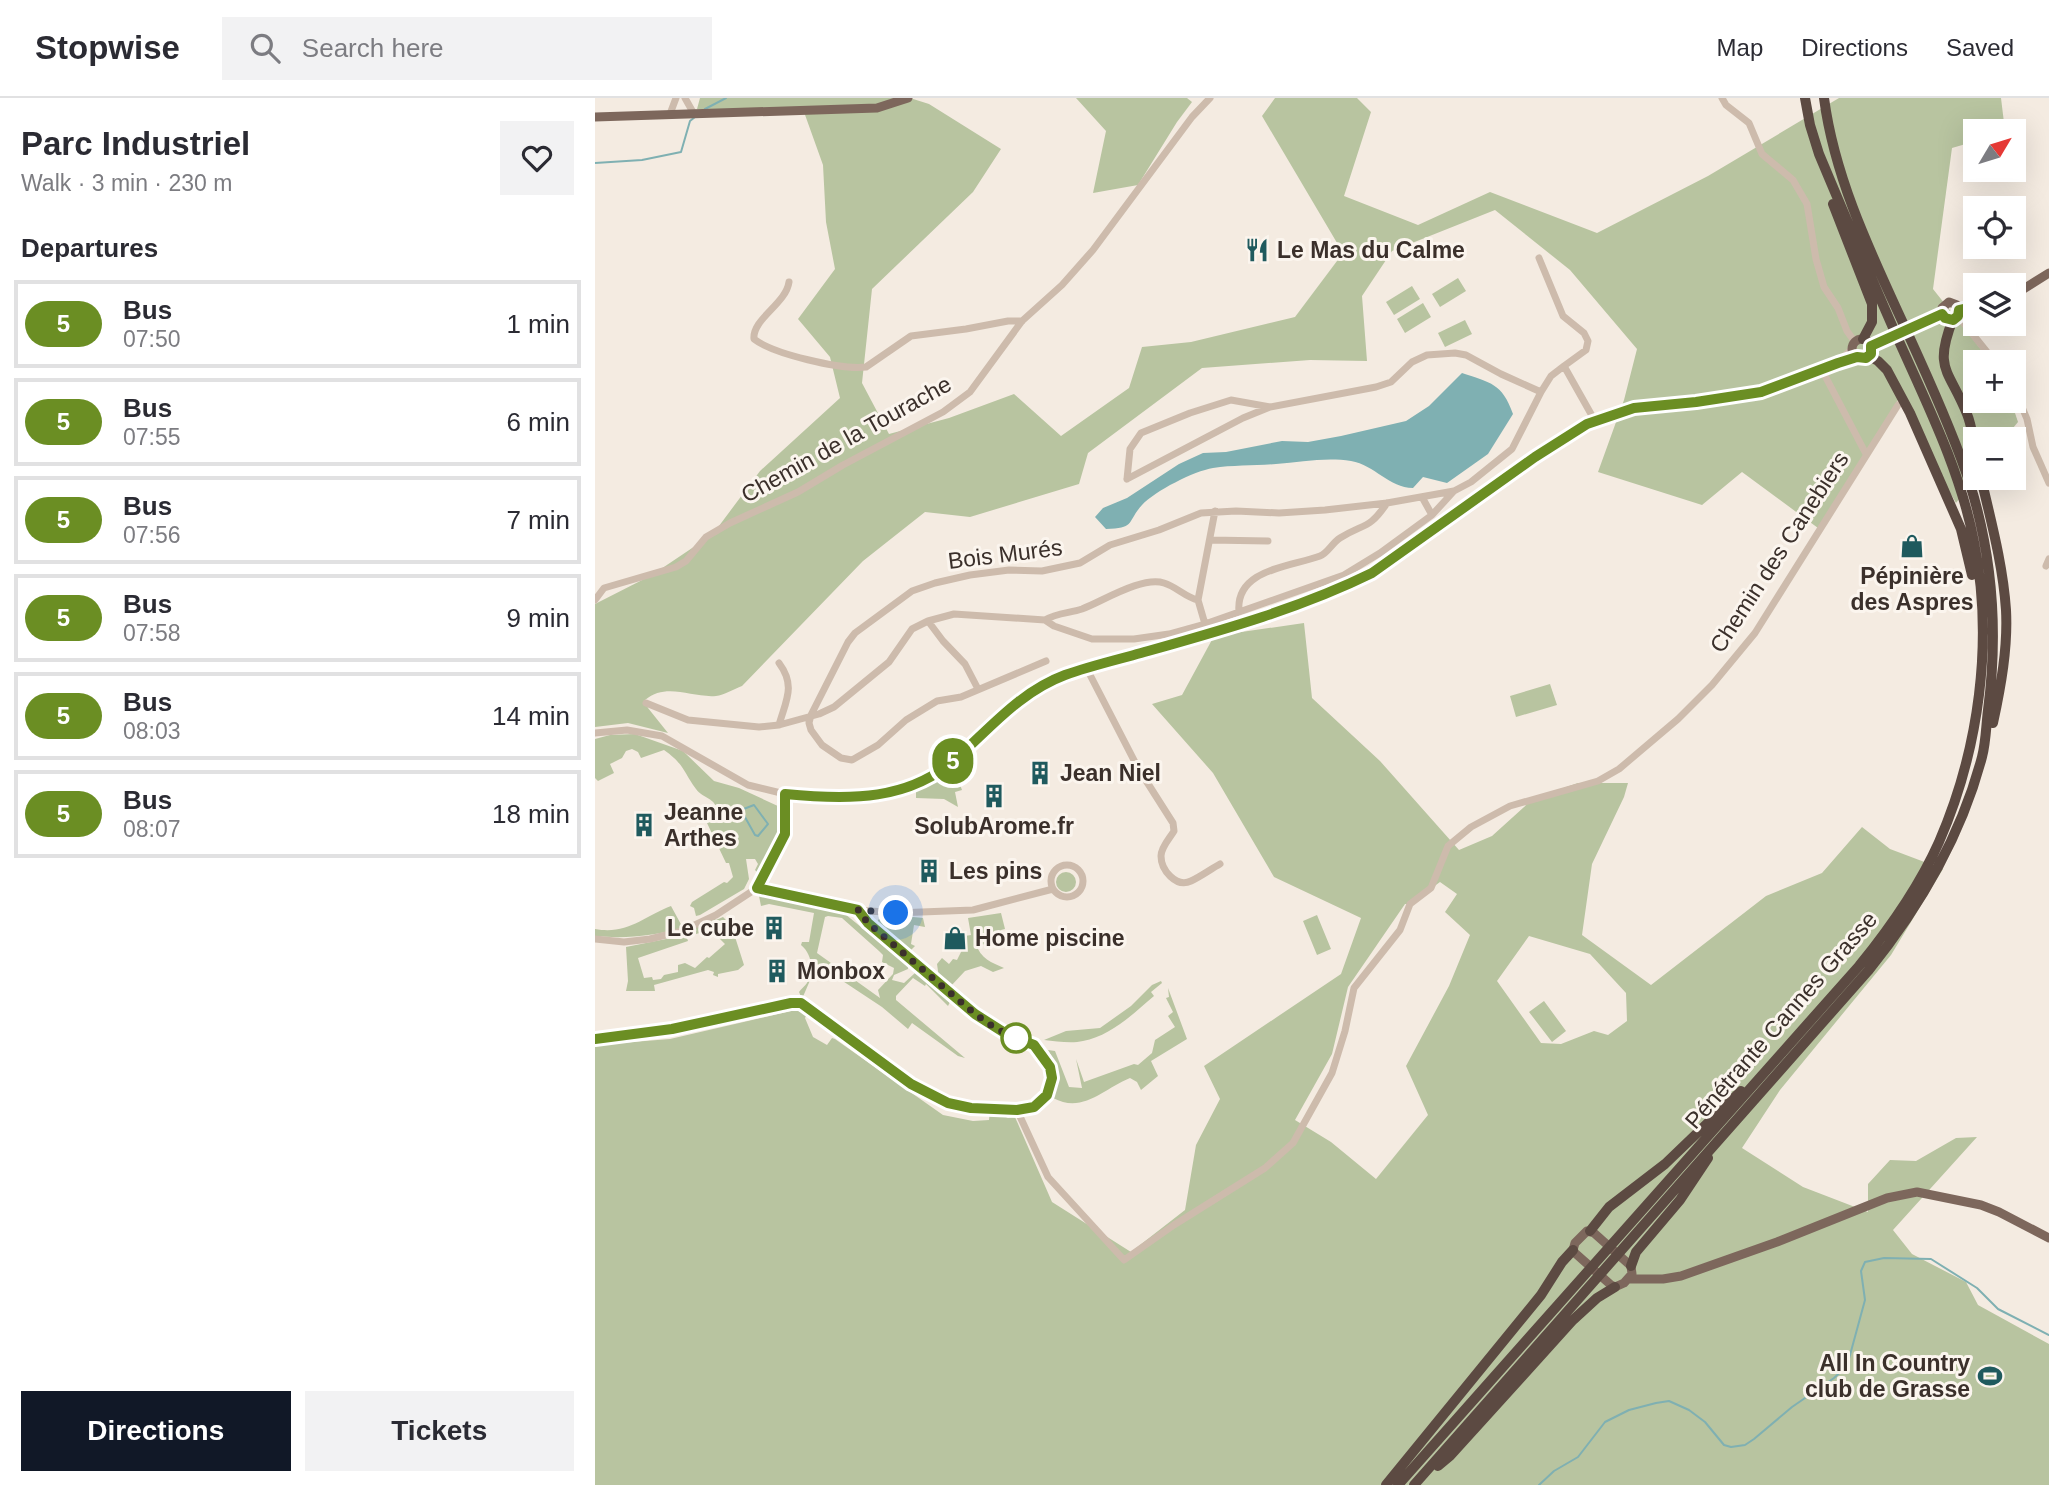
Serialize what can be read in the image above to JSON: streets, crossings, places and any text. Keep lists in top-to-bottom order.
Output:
{
  "streets": {
    "highway": ["Pénétrante Cannes Grasse"],
    "street": ["Chemin de la Tourache", "Chemin des Canebiers", "Bois Murés"]
  },
  "places": {
    "restaurant": ["Le Mas du Calme"],
    "shop": ["Pépinière des Aspres", "Home piscine"],
    "building": [
      "Jean Niel",
      "SolubArome.fr",
      "Jeanne Arthes",
      "Les pins",
      "Le cube",
      "Monbox"
    ],
    "sports": ["All In Country club de Grasse"]
  },
  "lines": ["bus line 5"],
  "north": "top right",
  "page": {
    "header": "Stopwise",
    "search": "Search here",
    "nav": ["Map", "Directions", "Saved"],
    "heading": [
      ["Parc Industriel", "Walk · 3 min · 230 m"],
      "Departures"
    ],
    "on_map": "5",
    "map_buttons": ["+", "−"],
    "list": [
      {
        "mark": "5",
        "name": "Bus",
        "note": "07:50",
        "value": "1 min"
      },
      {
        "mark": "5",
        "name": "Bus",
        "note": "07:55",
        "value": "6 min"
      },
      {
        "mark": "5",
        "name": "Bus",
        "note": "07:56",
        "value": "7 min"
      },
      {
        "mark": "5",
        "name": "Bus",
        "note": "07:58",
        "value": "9 min"
      },
      {
        "mark": "5",
        "name": "Bus",
        "note": "08:03",
        "value": "14 min"
      },
      {
        "mark": "5",
        "name": "Bus",
        "note": "08:07",
        "value": "18 min"
      }
    ],
    "buttons": ["Directions", "Tickets"]
  }
}
